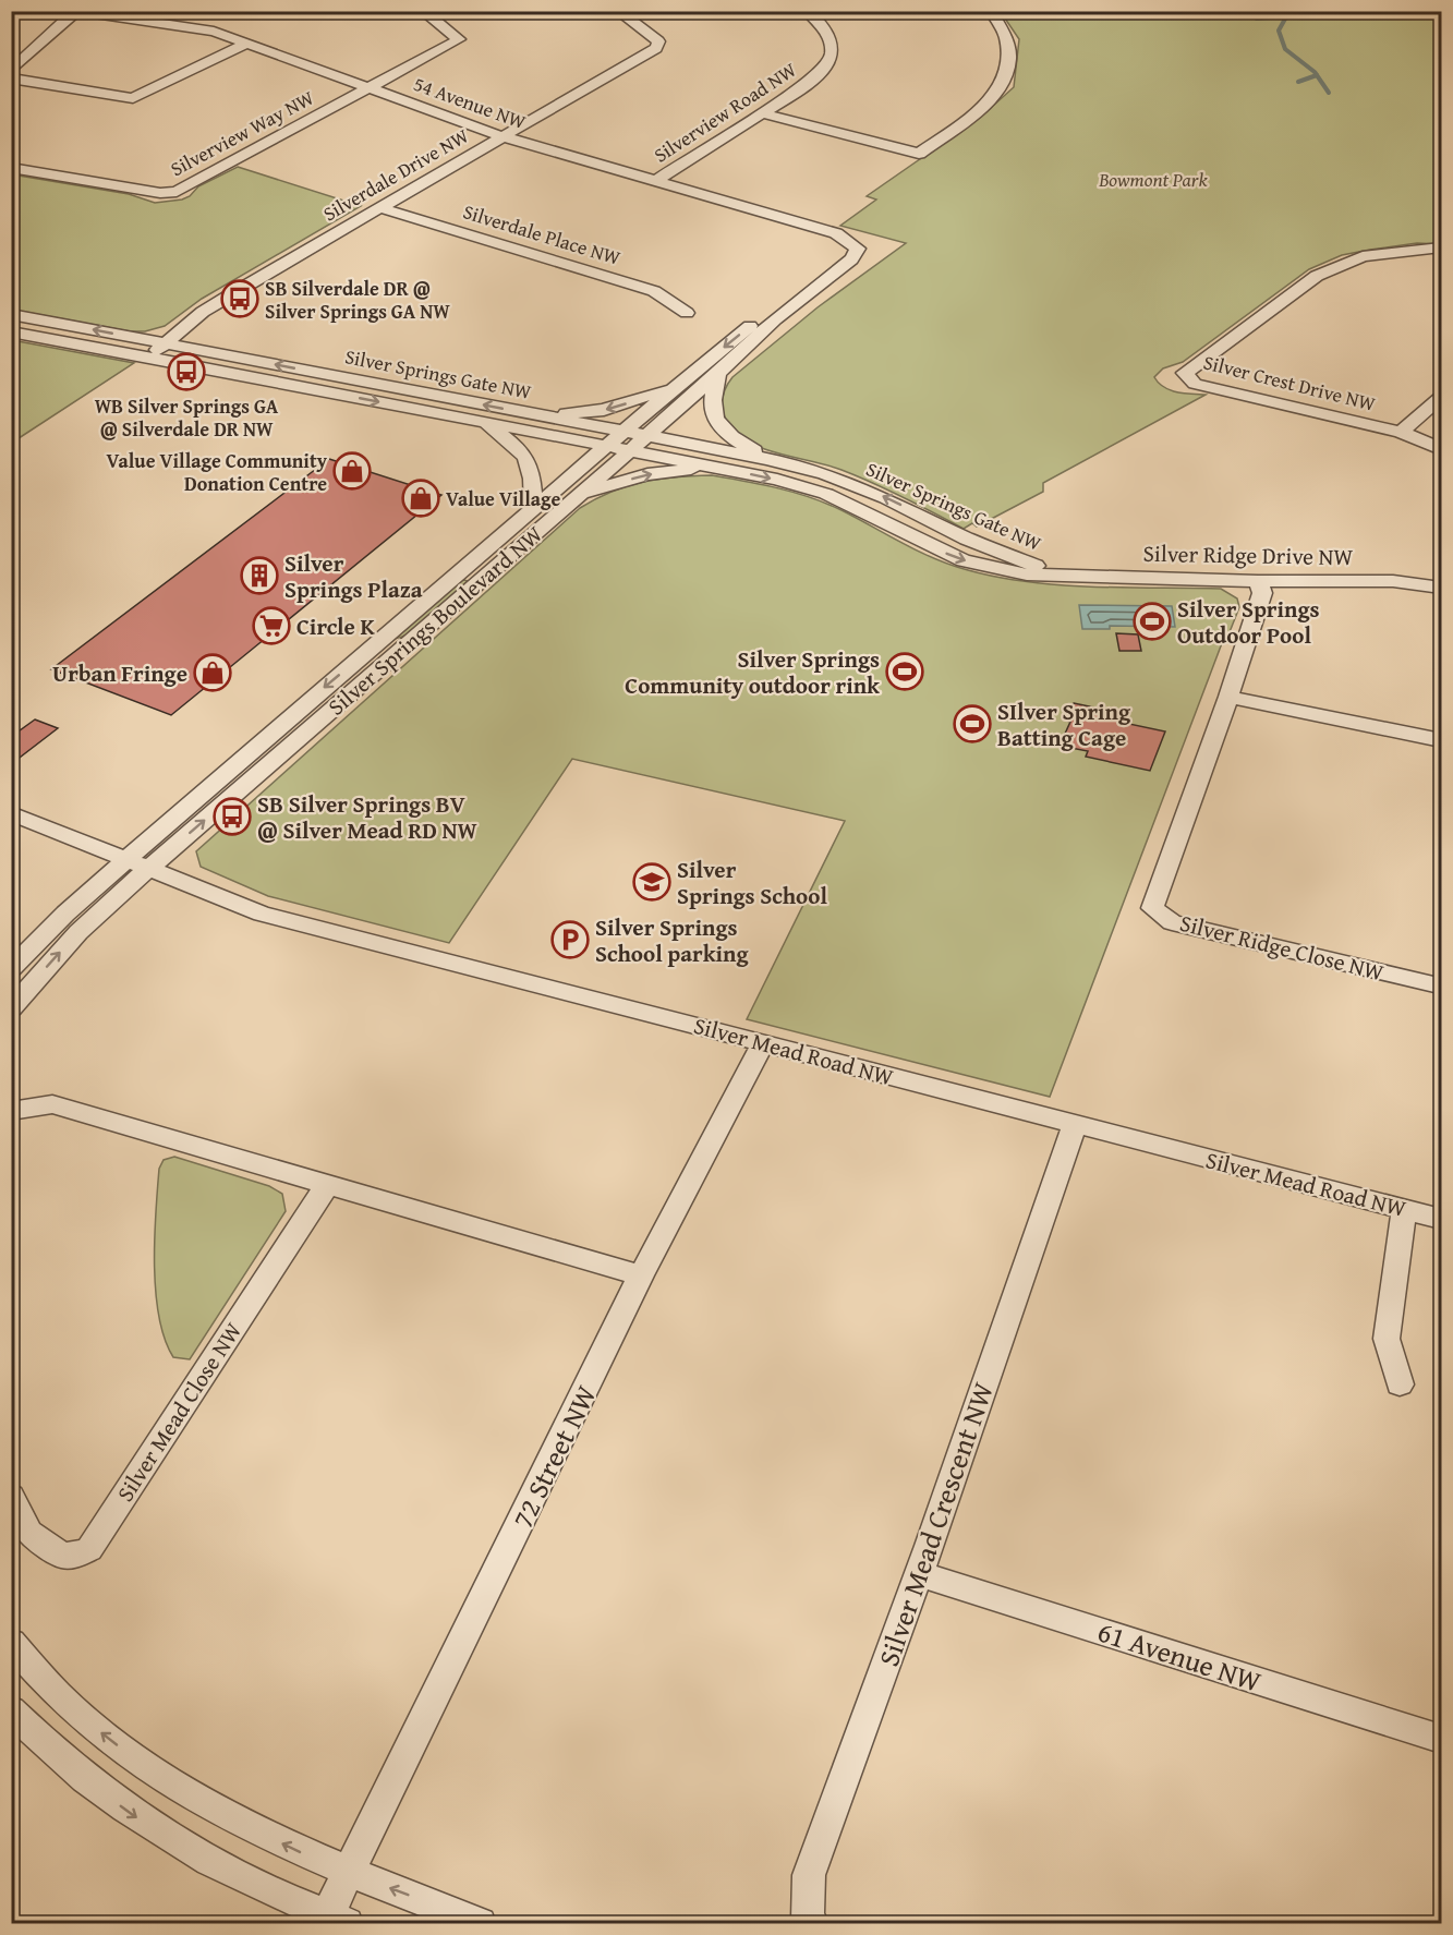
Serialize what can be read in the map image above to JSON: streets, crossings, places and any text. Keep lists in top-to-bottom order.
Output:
{
  "streets": {
    "street": [
      "54 Avenue NW",
      "Silverview Road NW",
      "Silverview Way NW",
      "Silverdale Drive NW",
      "Silverdale Place NW",
      "Silver Springs Gate NW",
      "Silver Crest Drive NW",
      "Silver Ridge Drive NW",
      "Silver Springs Boulevard NW",
      "Silver Ridge Close NW",
      "Silver Mead Road NW",
      "Silver Mead Close NW",
      "72 Street NW",
      "Silver Mead Crescent NW",
      "61 Avenue NW"
    ]
  },
  "crossings": [
    ["54 Avenue NW", "Silverview Road NW"],
    ["54 Avenue NW", "Silverview Way NW"],
    ["54 Avenue NW", "Silverdale Drive NW"],
    ["54 Avenue NW", "Silver Springs Boulevard NW"],
    ["Silverdale Drive NW", "Silverdale Place NW"],
    ["Silverdale Drive NW", "Silver Springs Gate NW"],
    ["Silver Springs Gate NW", "Silver Ridge Drive NW"],
    ["Silver Springs Gate NW", "Silver Springs Boulevard NW"],
    ["Silver Ridge Drive NW", "Silver Ridge Close NW"],
    ["Silver Springs Boulevard NW", "Silver Mead Road NW"],
    ["Silver Mead Road NW", "72 Street NW"],
    ["Silver Mead Road NW", "Silver Mead Crescent NW"],
    ["Silver Mead Crescent NW", "61 Avenue NW"]
  ],
  "parks": ["Bowmont Park"],
  "places": {
    "bus stop": ["SB Silverdale DR @ Silver Springs GA NW", "WB Silver Springs GA @ Silverdale DR NW", "SB Silver Springs BV @ Silver Mead RD NW"],
    "shop": ["Value Village Community Donation Centre", "Value Village", "Urban Fringe"],
    "building": ["Silver Springs Plaza"],
    "sports": ["Silver Springs Outdoor Pool", "Silver Springs Community outdoor rink", "SIlver Spring Batting Cage"],
    "supermarket": ["Circle K"],
    "school or university": ["Silver Springs School"],
    "parking": ["Silver Springs School parking"]
  }
}
